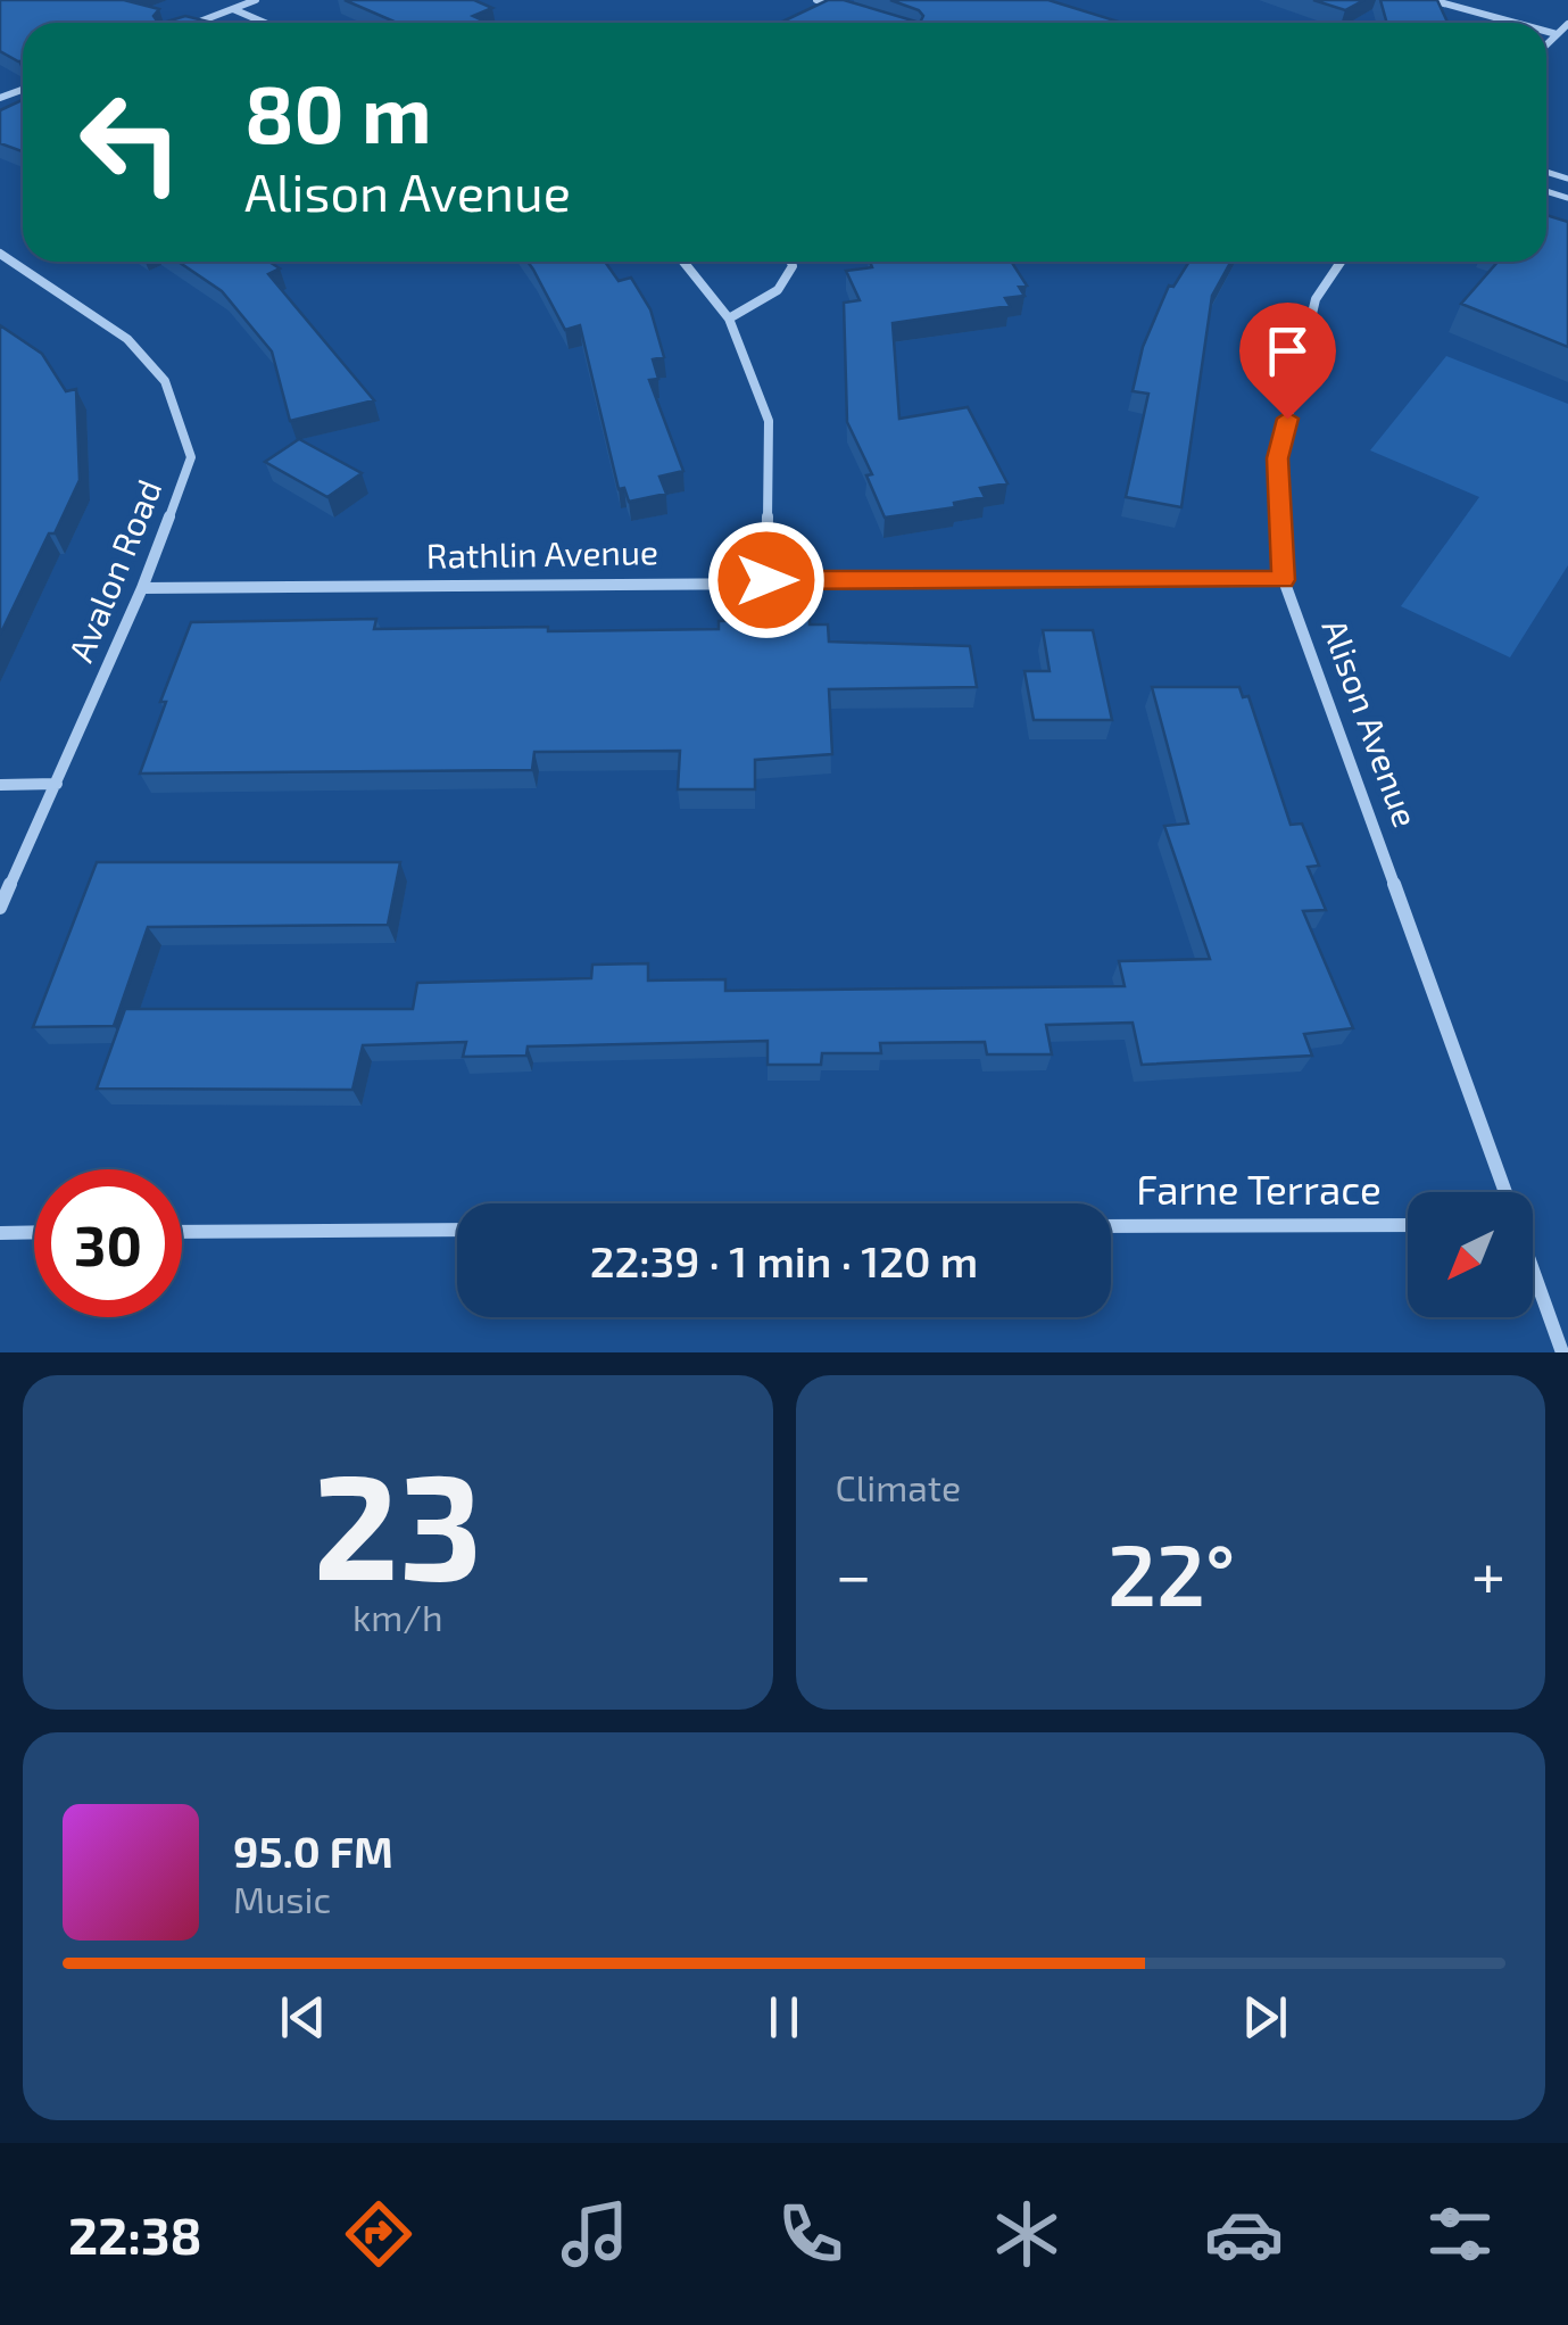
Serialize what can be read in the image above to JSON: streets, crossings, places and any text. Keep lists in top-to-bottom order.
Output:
{
  "streets": {
    "street": [
      "Rathlin Avenue",
      "Avalon Road",
      "Alison Avenue",
      "Farne Terrace"
    ]
  },
  "crossings": [
    ["Rathlin Avenue", "Avalon Road"],
    ["Rathlin Avenue", "Alison Avenue"]
  ],
  "north": "bottom left",
  "page": {
    "turn": ["80 m", "Alison Avenue"],
    "limit": "30",
    "trip": "22:39 · 1 min · 120 m",
    "tile": [
      ["23", "km/h"],
      "Climate"
    ],
    "heat": ["−", "22°", "+"],
    "song": ["95.0 FM", "Music"],
    "tabs": "22:38"
  }
}
